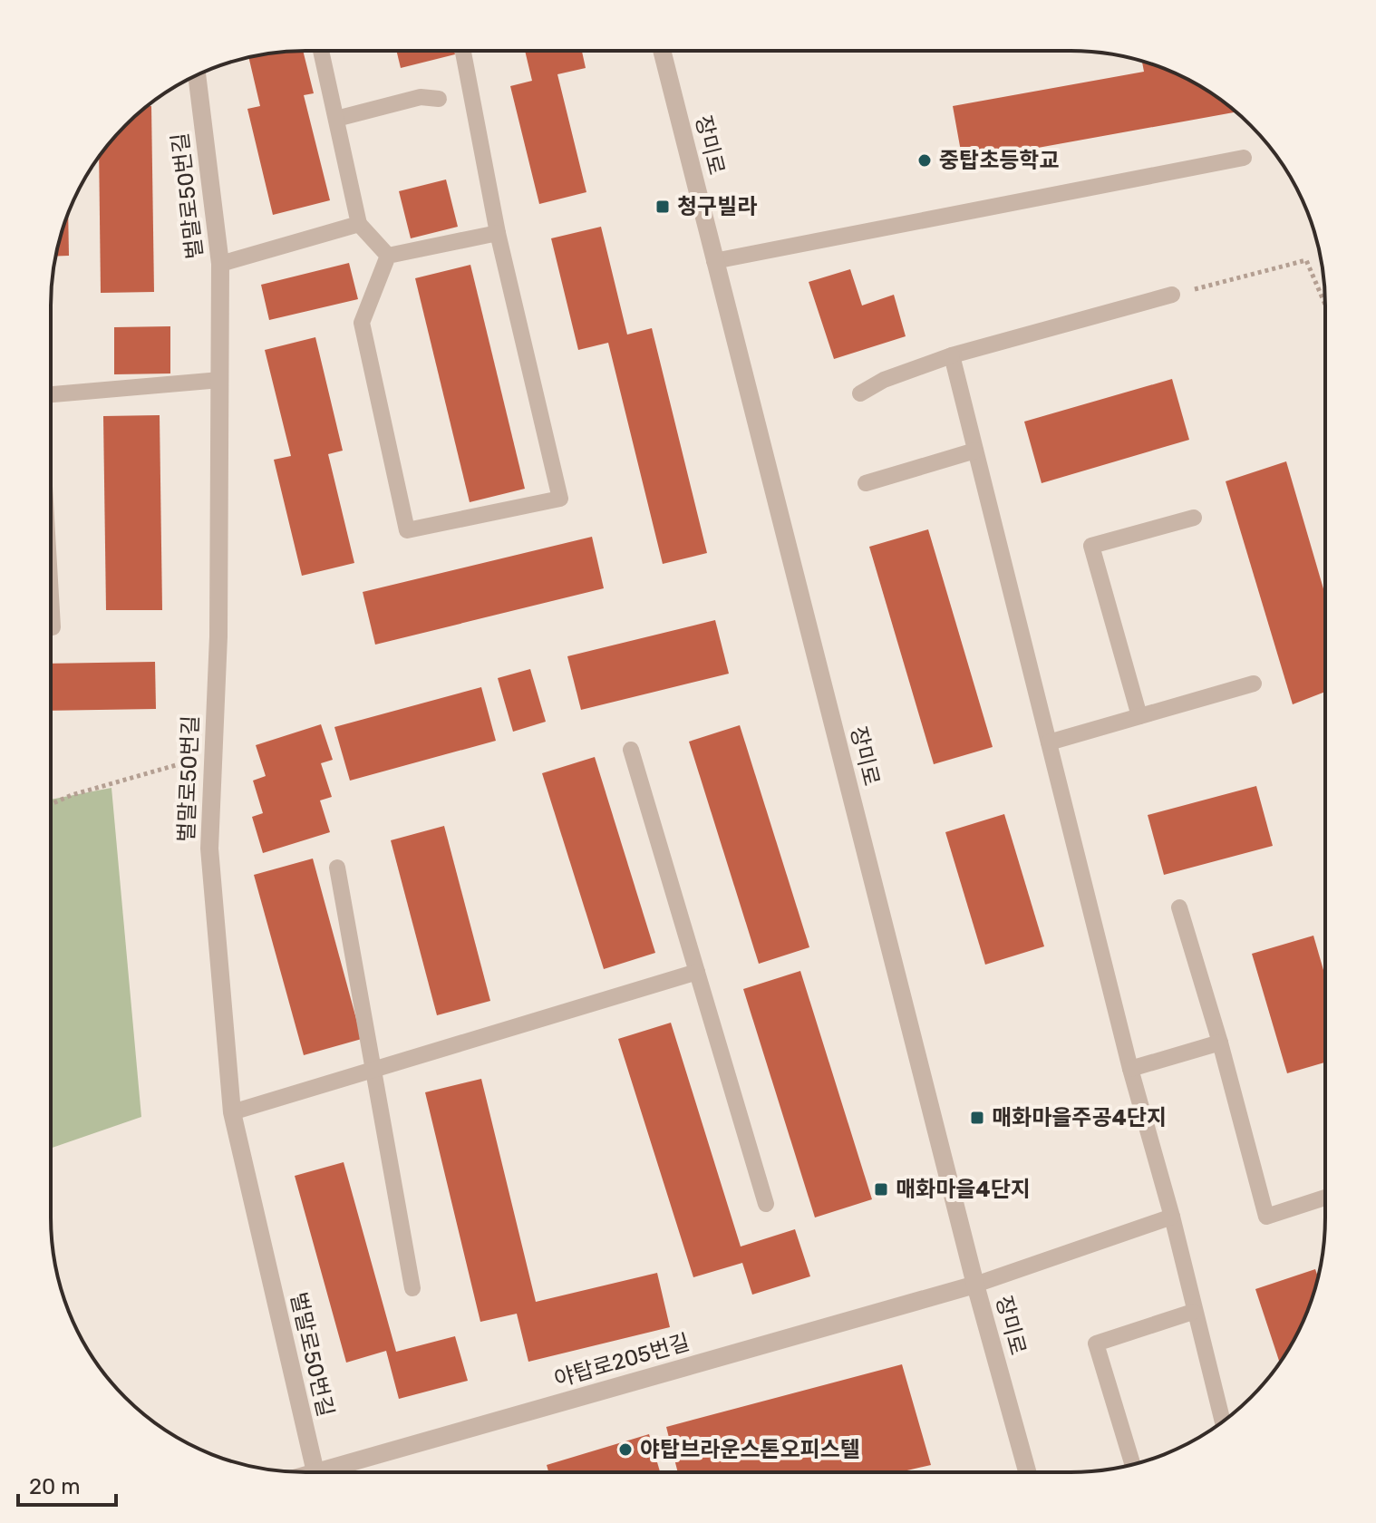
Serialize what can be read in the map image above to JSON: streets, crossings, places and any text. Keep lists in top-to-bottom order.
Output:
{
  "streets": {
    "street": ["장미로", "벌말로50번길", "야탑로205번길"]
  },
  "crossings": [
    ["장미로", "야탑로205번길"]
  ],
  "places": {
    "other": ["중탑초등학교", "야탑브라운스톤오피스텔"],
    "transit": ["청구빌라", "매화마을주공4단지", "매화마을4단지"]
  },
  "scale_bar": "20 m"
}
